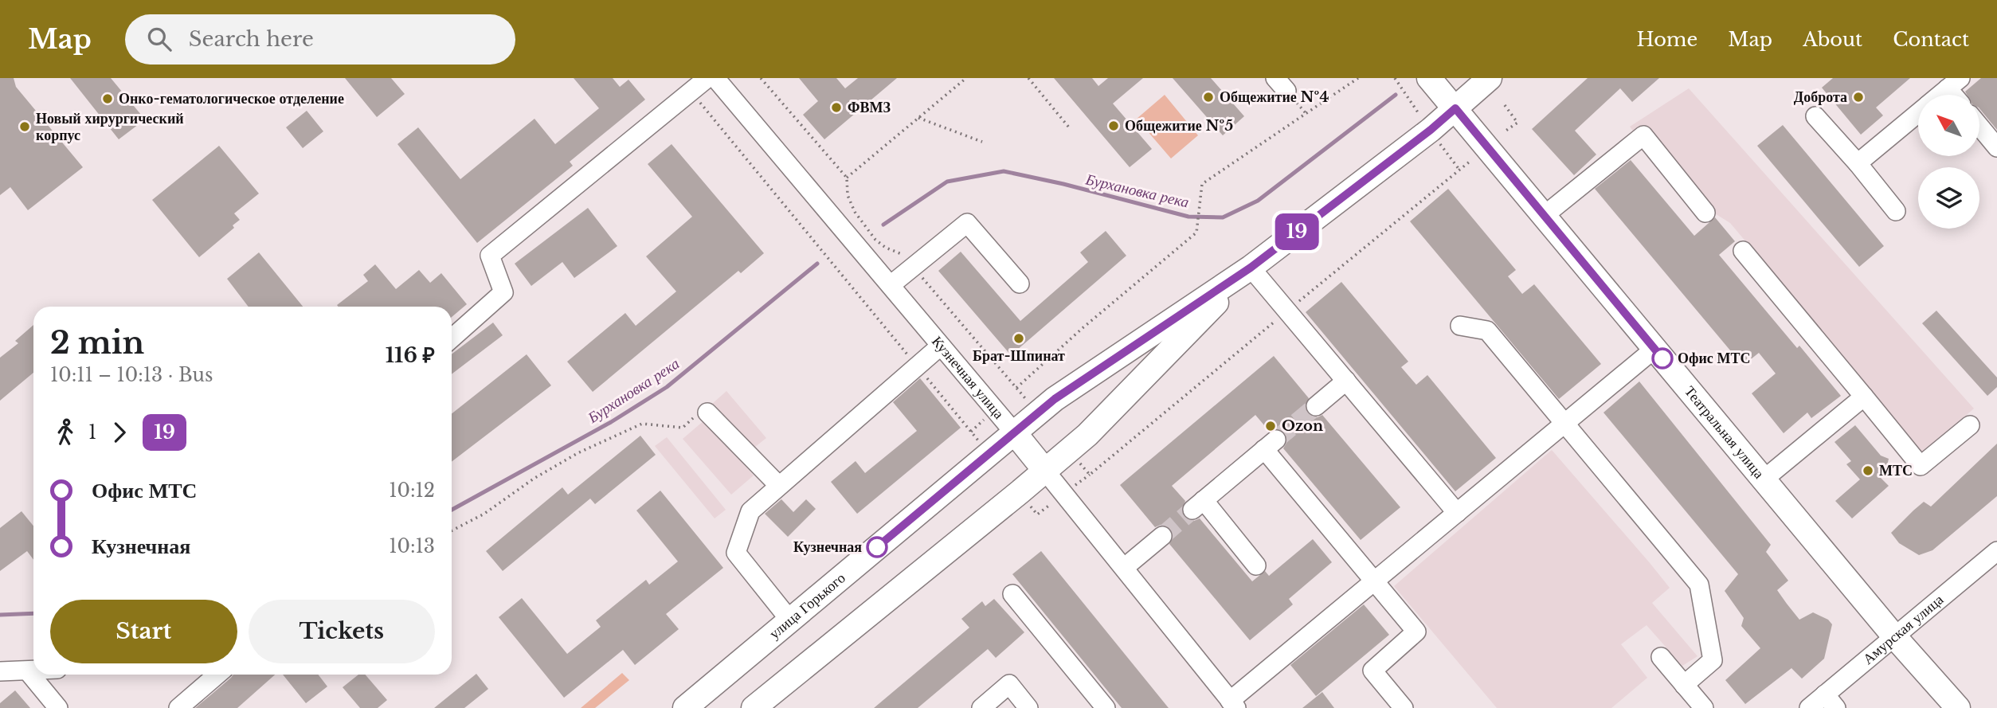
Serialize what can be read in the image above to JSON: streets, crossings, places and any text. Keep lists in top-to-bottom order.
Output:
{
  "streets": {
    "main road": ["Кузнечная улица", "Театральная улица", "улица Горького"],
    "street": ["Амурская улица"]
  },
  "crossings": [
    ["Кузнечная улица", "улица Горького"],
    ["Театральная улица", "улица Горького"],
    ["Театральная улица", "Амурская улица"]
  ],
  "water": ["Бурхановка река"],
  "places": [
    "Общежитие №4",
    "Доброта",
    "Онко-гематологическое отделение",
    "ФВМЗ",
    "Общежитие №5",
    "Новый хирургический корпус",
    "Брат-Шпинат",
    "Офис МТС",
    "Ozon",
    "МТС",
    "Кузнечная"
  ],
  "lines": ["bus line 19"],
  "north": "top left",
  "page": {
    "header": "Map",
    "search": "Search here",
    "nav": [
      "Home",
      "Map",
      "About",
      "Contact"
    ],
    "on_map": "19",
    "heading": ["2 min", "10:11 – 10:13 · Bus", "116 ₽"],
    "legs": ["1", "19"],
    "list": [
      {
        "name": "Офис МТС",
        "value": "10:12"
      },
      {
        "name": "Кузнечная",
        "value": "10:13"
      }
    ],
    "buttons": ["Start", "Tickets"]
  }
}
